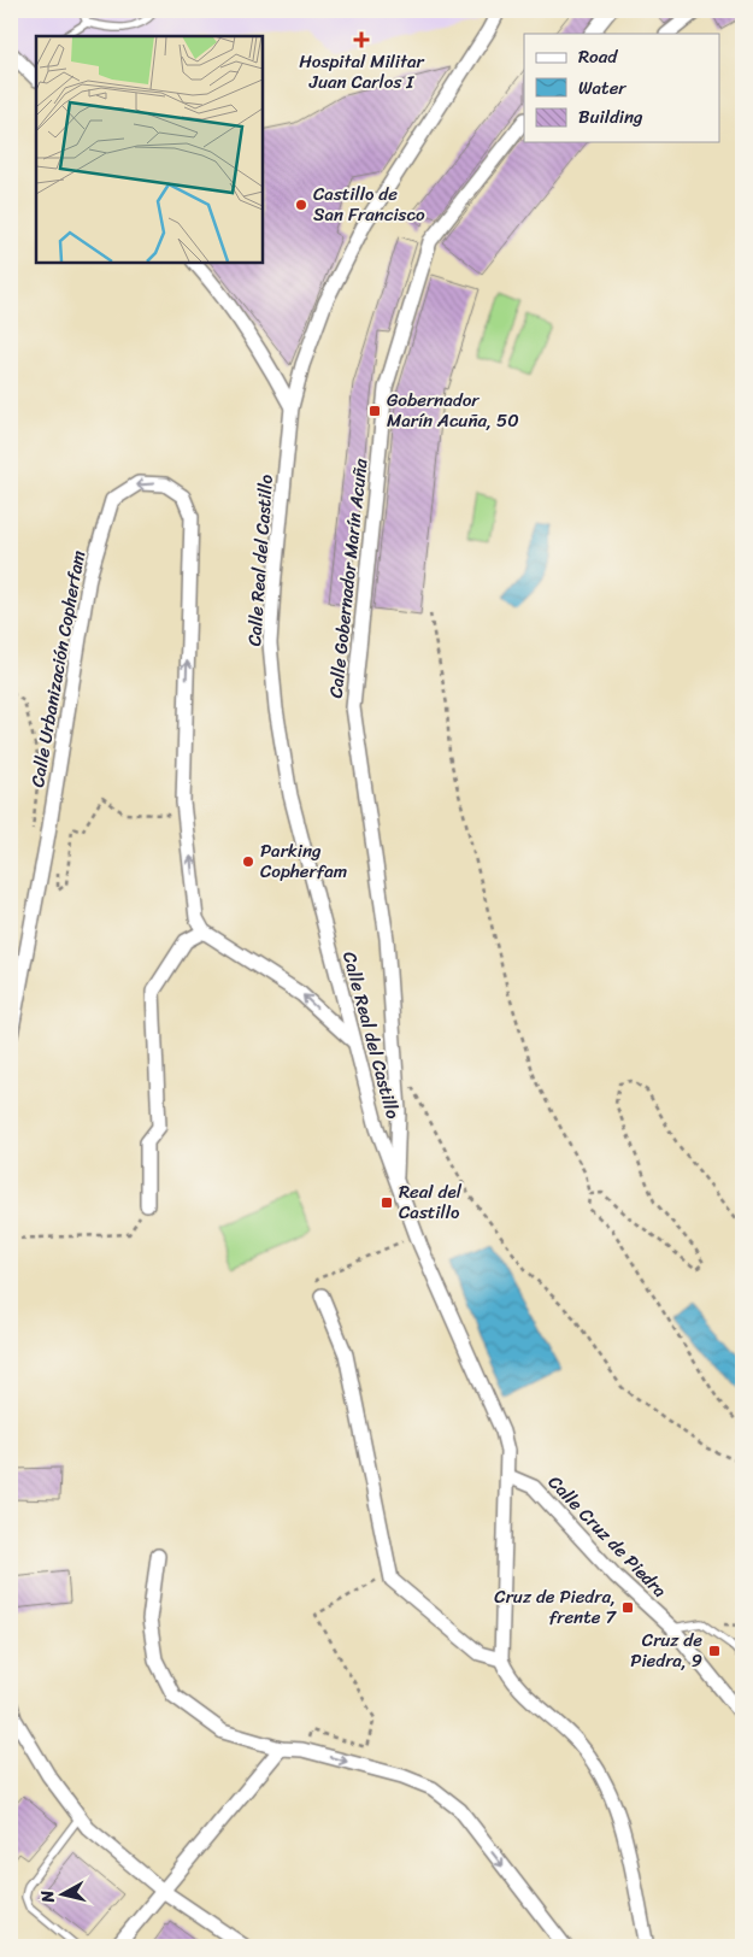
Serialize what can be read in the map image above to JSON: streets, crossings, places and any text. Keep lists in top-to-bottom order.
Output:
{
  "streets": {
    "street": [
      "Calle Real del Castillo",
      "Calle Gobernador Marín Acuña",
      "Calle Urbanización Copherfam",
      "Calle Cruz de Piedra"
    ]
  },
  "crossings": [
    ["Calle Real del Castillo", "Calle Gobernador Marín Acuña"]
  ],
  "places": {
    "health": ["Hospital Militar Juan Carlos I"],
    "other": ["Castillo de San Francisco", "Parking Copherfam"],
    "transit": [
      "Gobernador Marín Acuña, 50",
      "Real del Castillo",
      "Cruz de Piedra, frente 7",
      "Cruz de Piedra, 9"
    ]
  },
  "legend": ["Road", "Water", "Building"],
  "north": "left"
}
